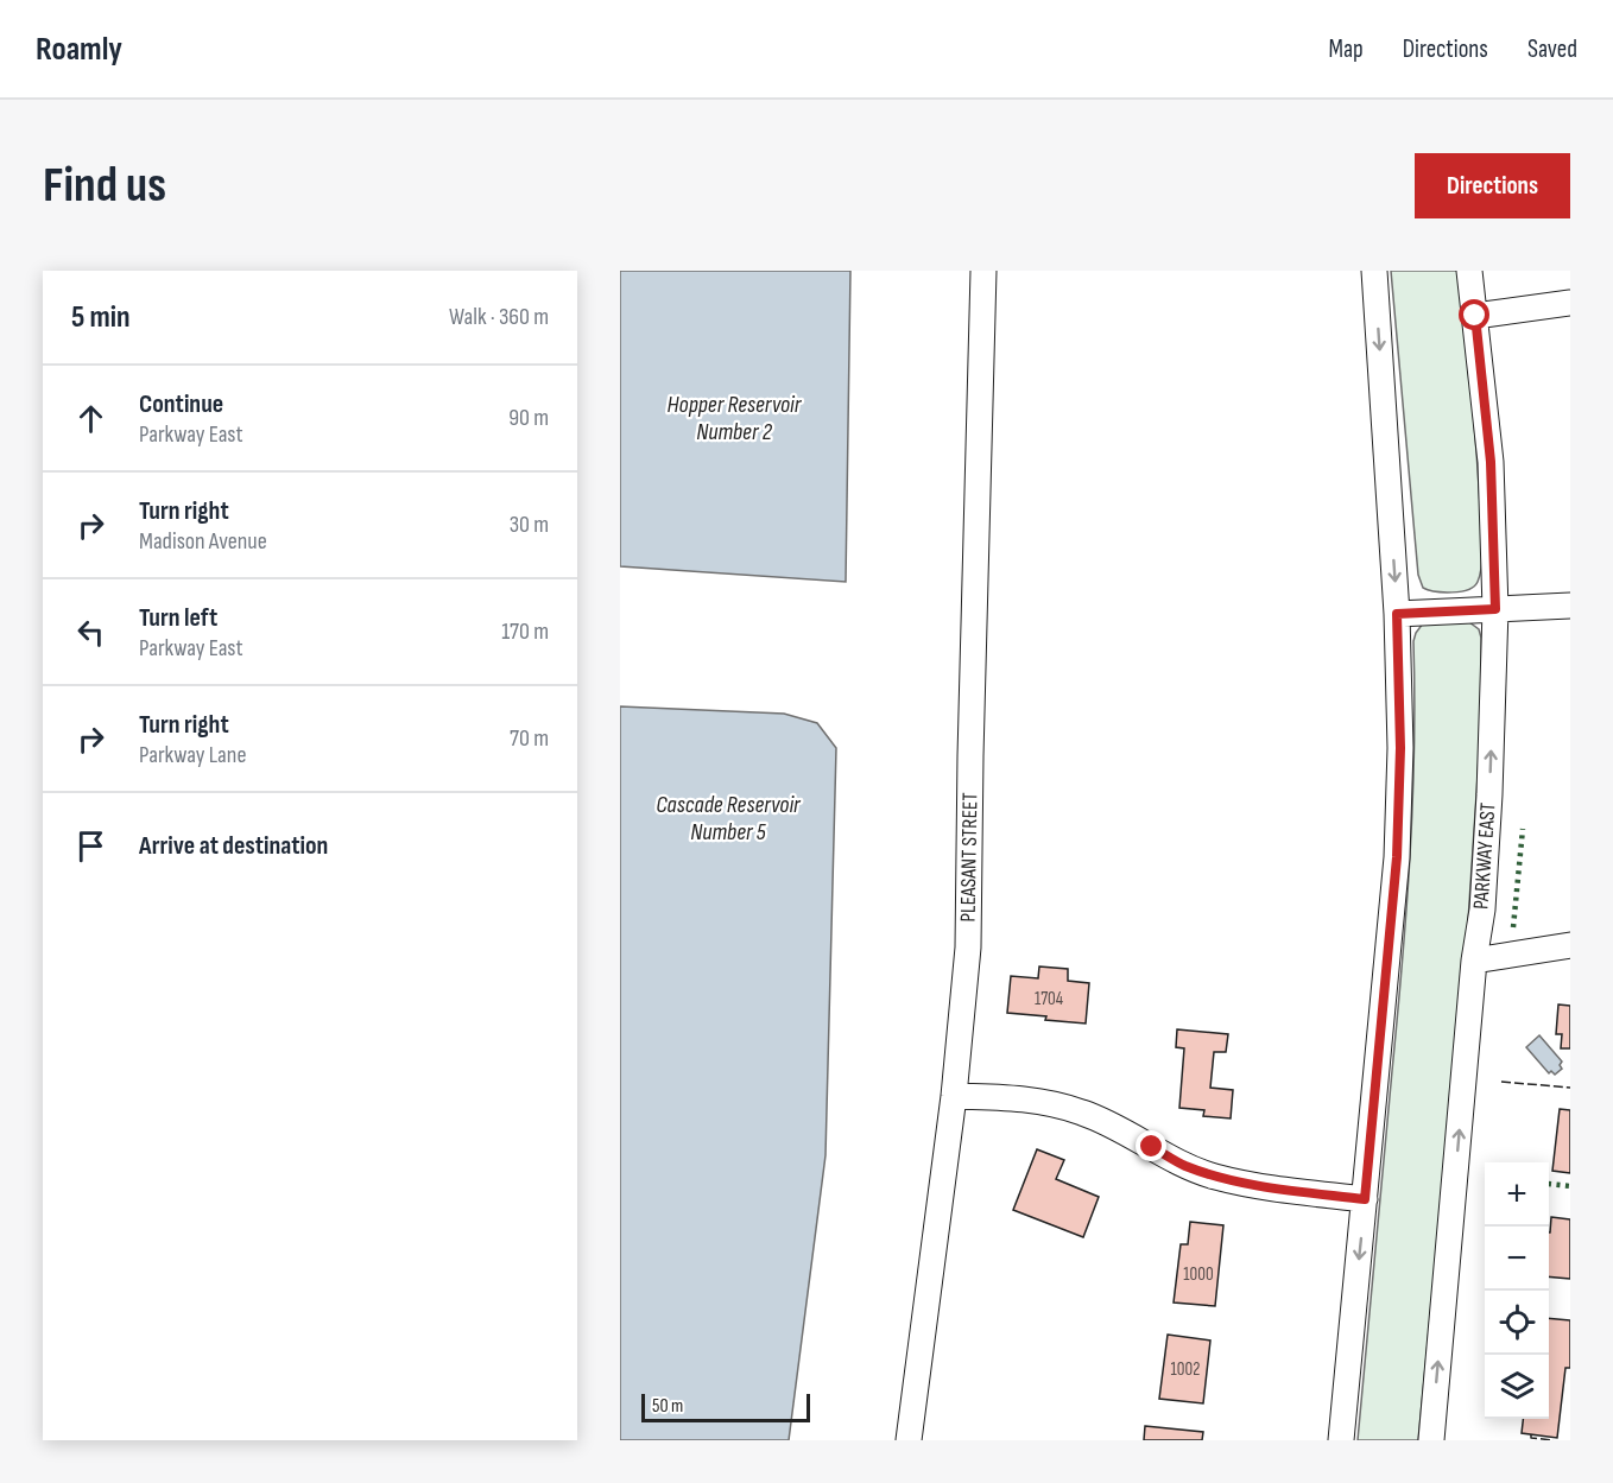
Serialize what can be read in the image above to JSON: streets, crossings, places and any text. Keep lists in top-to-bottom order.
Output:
{
  "streets": {
    "street": ["PARKWAY EAST", "PLEASANT STREET"]
  },
  "water": ["Hopper Reservoir Number 2", "Cascade Reservoir Number 5"],
  "house_numbers": ["1704", "1000", "1002"],
  "scale_bar": "50 m",
  "page": {
    "header": "Roamly",
    "nav": ["Map", "Directions", "Saved"],
    "buttons": "Directions",
    "title": "Find us",
    "heading": ["5 min", "Walk · 360 m"],
    "list": [
      ["Continue", "Parkway East", "90 m"],
      ["Turn right", "Madison Avenue", "30 m"],
      ["Turn left", "Parkway East", "170 m"],
      ["Turn right", "Parkway Lane", "70 m"],
      "Arrive at destination"
    ],
    "map_buttons": ["+", "−"],
    "scale": "50 m"
  }
}
